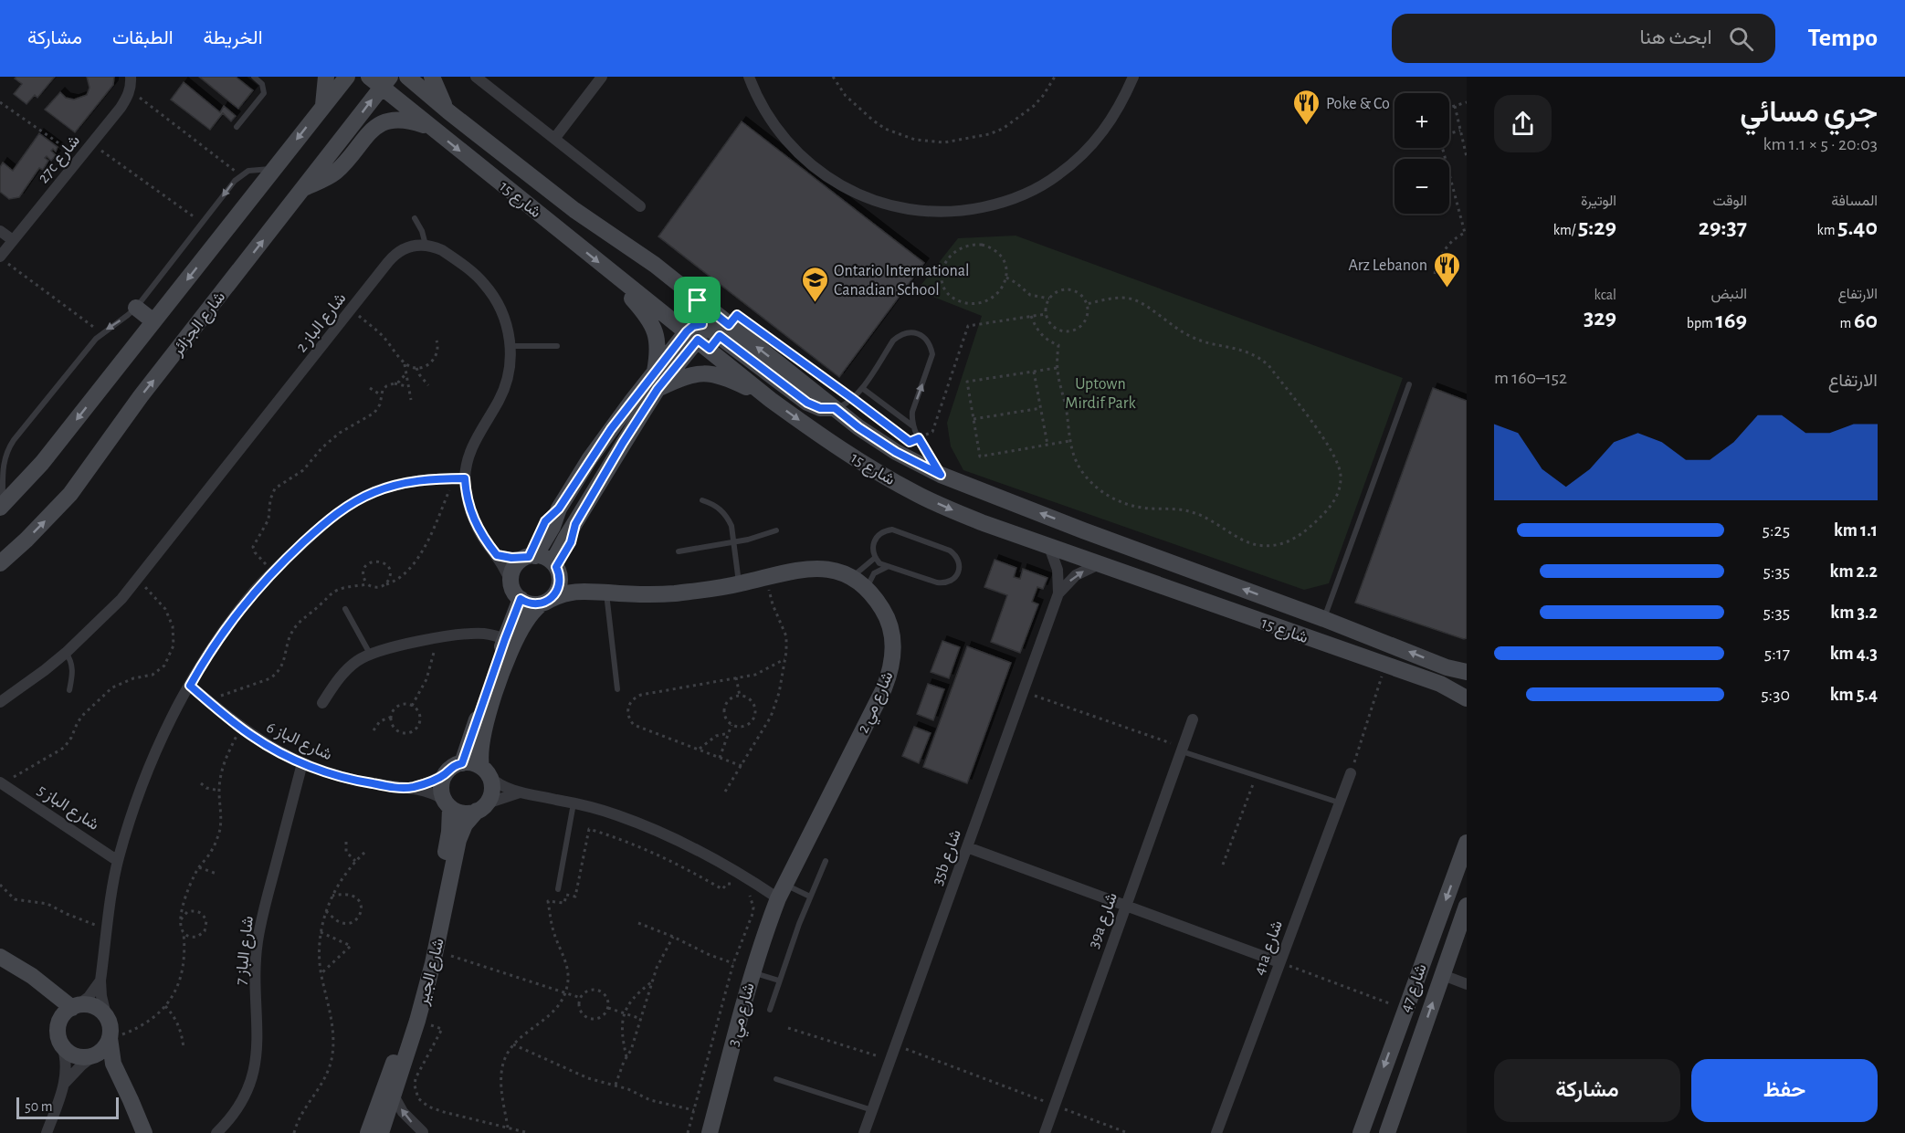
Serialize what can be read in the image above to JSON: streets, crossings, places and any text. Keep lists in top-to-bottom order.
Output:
{
  "streets": {
    "street": [
      "27c شارع",
      "شارع 15",
      "شارع الباز 2",
      "شارع الجزائر",
      "شارع مي 2",
      "شارع الباز 6",
      "شارع الباز 5",
      "35b شارع",
      "39a شارع",
      "41a شارع",
      "شارع الباز 7",
      "شارع الجير",
      "شارع 47",
      "شارع مي 3"
    ]
  },
  "crossings": [
    ["شارع 15", "شارع الجزائر"],
    ["شارع 15", "35b شارع"],
    ["شارع مي 2", "شارع مي 3"],
    ["شارع الباز 6", "شارع الباز 7"],
    ["شارع الباز 6", "شارع الجير"]
  ],
  "parks": ["Uptown Mirdif Park"],
  "places": {
    "restaurant": ["Poke & Co", "Arz Lebanon"],
    "school or university": ["Ontario International Canadian School"]
  },
  "scale_bar": "50 m",
  "page": {
    "header": "Tempo",
    "search": "ابحث هنا",
    "nav": ["الخريطة", "الطبقات", "مشاركة"],
    "heading": ["جري مسائي", "20:03 · 5 × 1.1 km"],
    "map_buttons": ["+", "−"],
    "stats": [
      ["المسافة", "5.40 km"],
      ["الوقت", "29:37"],
      ["الوتيرة", "5:29 /km"],
      ["الارتفاع", "60 m"],
      ["النبض", "169 bpm"],
      ["kcal", "329"]
    ],
    "chart": ["الارتفاع", "152–160 m"],
    "list": [
      {
        "name": "1.1 km",
        "note": "5:25"
      },
      {
        "name": "2.2 km",
        "note": "5:35"
      },
      {
        "name": "3.2 km",
        "note": "5:35"
      },
      {
        "name": "4.3 km",
        "note": "5:17"
      },
      {
        "name": "5.4 km",
        "note": "5:30"
      }
    ],
    "buttons": ["حفظ", "مشاركة"],
    "scale": "50 m"
  }
}
